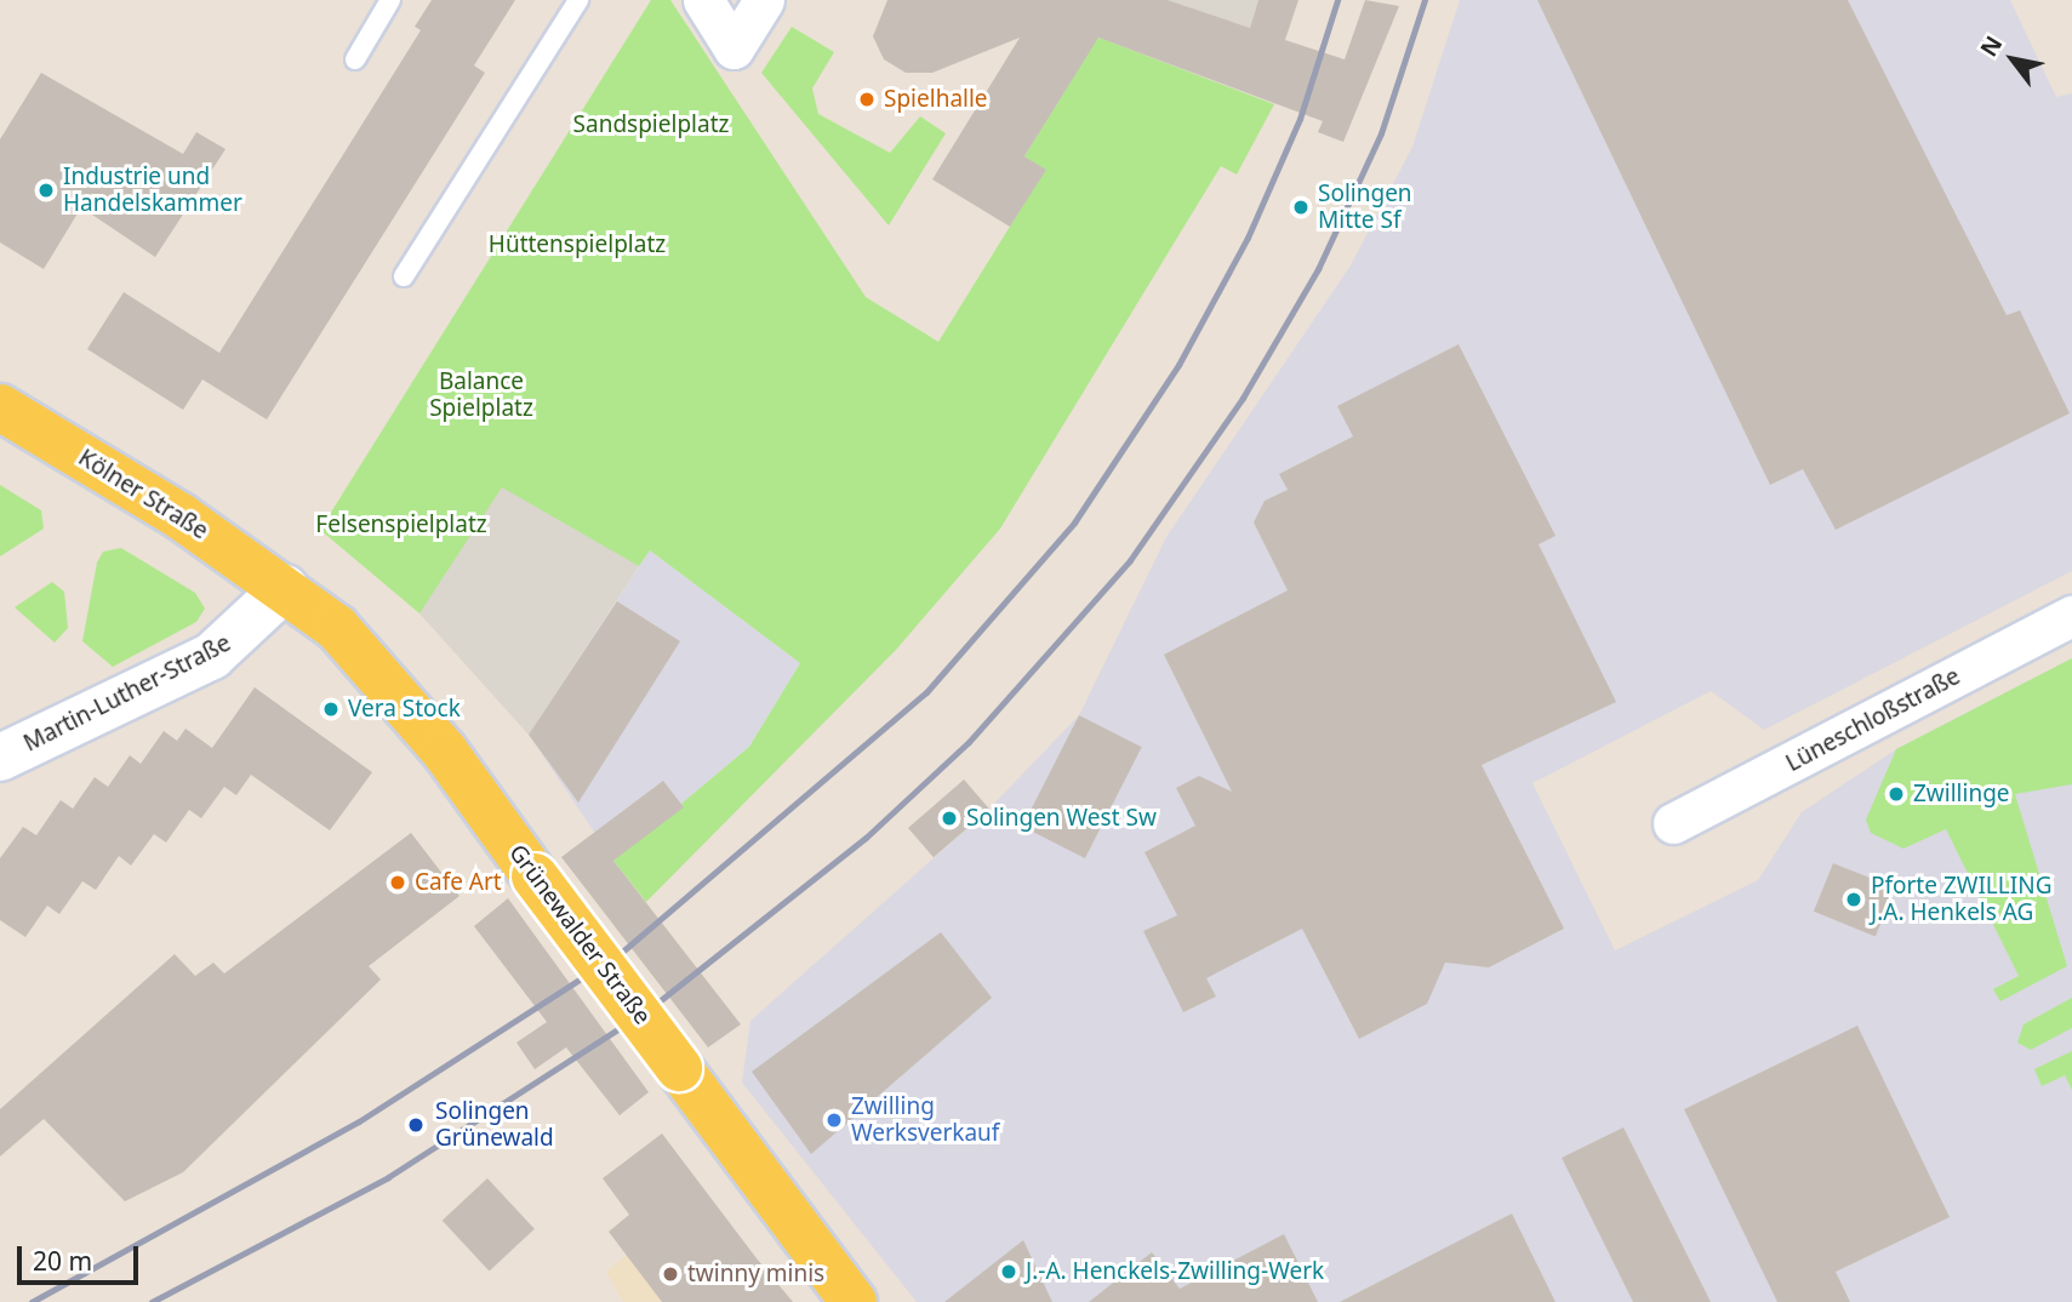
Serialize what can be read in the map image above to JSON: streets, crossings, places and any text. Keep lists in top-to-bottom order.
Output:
{
  "streets": {
    "main road": ["Kölner Straße", "Grünewalder Straße"],
    "street": ["Martin-Luther-Straße", "Lüneschloßstraße"]
  },
  "crossings": [
    ["Kölner Straße", "Martin-Luther-Straße"],
    ["Kölner Straße", "Grünewalder Straße"],
    ["Martin-Luther-Straße", "Grünewalder Straße"]
  ],
  "parks": [
    "Sandspielplatz",
    "Hüttenspielplatz",
    "Balance Spielplatz",
    "Felsenspielplatz"
  ],
  "places": [
    "Spielhalle",
    "Industrie und Handelskammer",
    "Solingen Mitte Sf",
    "Vera Stock",
    "Zwillinge",
    "Solingen West Sw",
    "Cafe Art",
    "Pforte ZWILLING J.A. Henkels AG",
    "Zwilling Werksverkauf",
    "Solingen Grünewald",
    "J.-A. Henckels-Zwilling-Werk",
    "twinny minis"
  ],
  "scale_bar": "20 m",
  "north": "top left"
}
